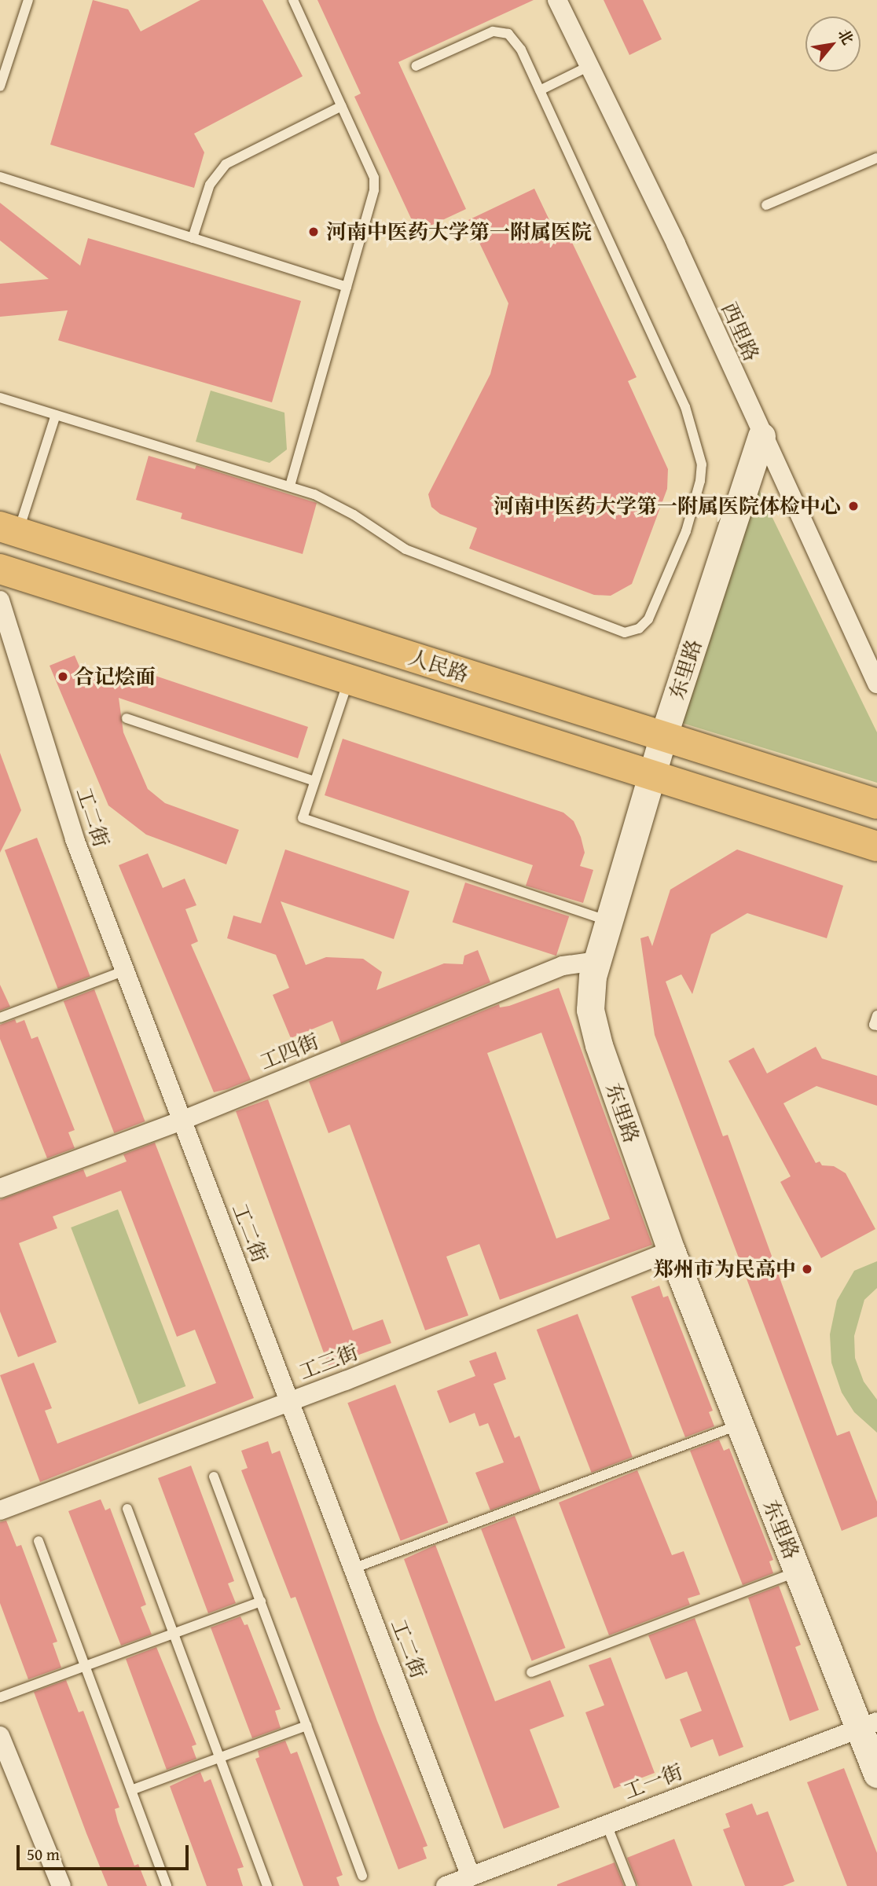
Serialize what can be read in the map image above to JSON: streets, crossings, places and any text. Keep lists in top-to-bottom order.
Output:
{
  "streets": {
    "main road": ["人民路"],
    "street": [
      "西里路",
      "东里路",
      "工二街",
      "工四街",
      "工三街",
      "工一街"
    ]
  },
  "crossings": [
    ["西里路", "东里路"],
    ["人民路", "东里路"],
    ["东里路", "工四街"],
    ["东里路", "工三街"],
    ["东里路", "工一街"],
    ["工二街", "工四街"],
    ["工二街", "工三街"],
    ["工二街", "工一街"]
  ],
  "places": [
    "河南中医药大学第一附属医院",
    "河南中医药大学第一附属医院体检中心",
    "合记烩面",
    "郑州市为民高中"
  ],
  "scale_bar": "50 m",
  "north": "top right"
}
